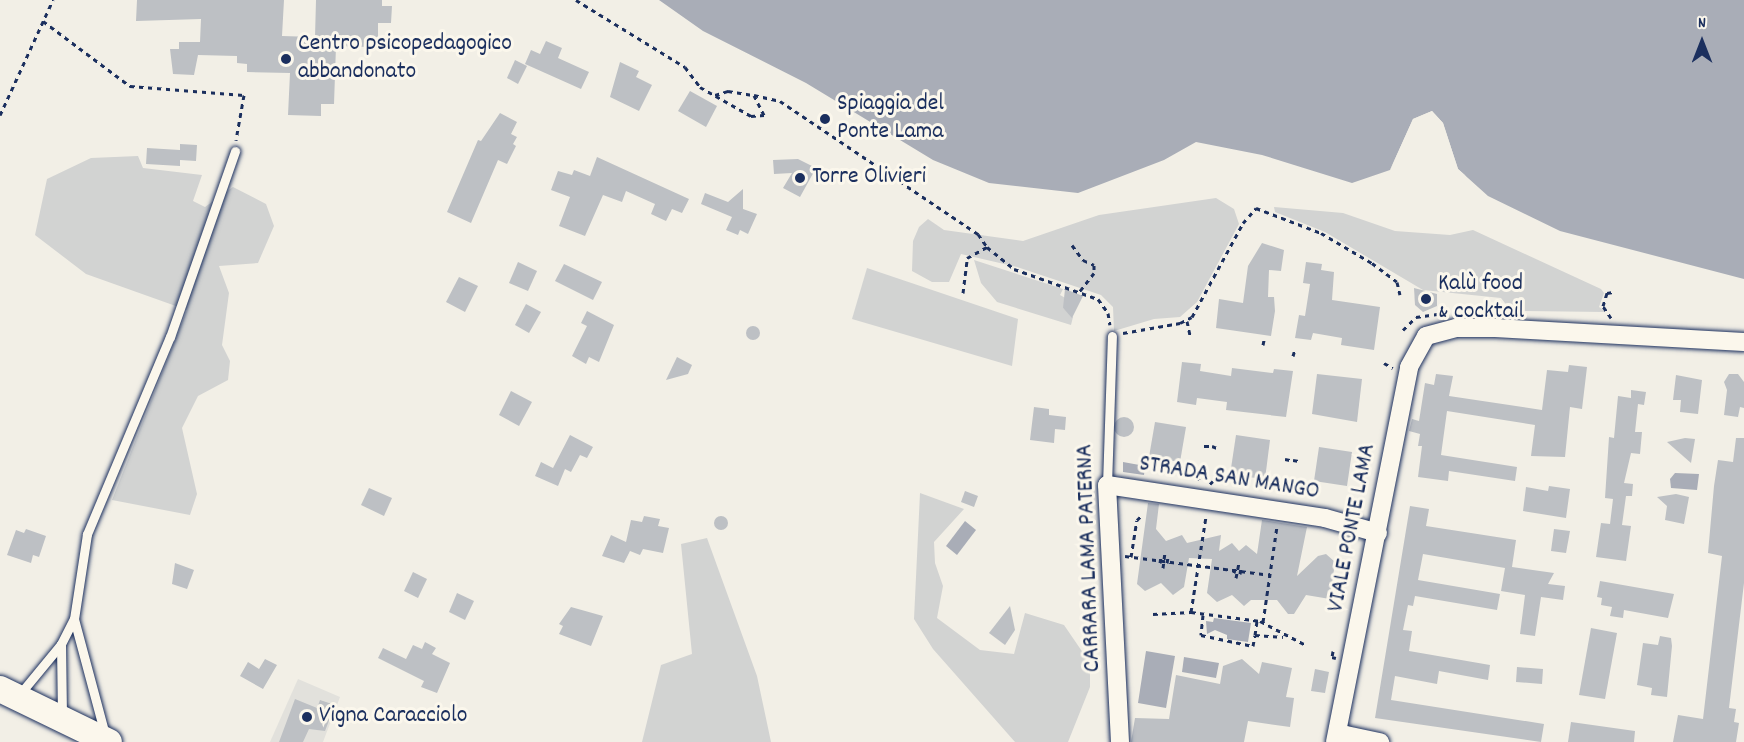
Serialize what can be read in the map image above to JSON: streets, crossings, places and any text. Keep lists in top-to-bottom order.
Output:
{
  "streets": {
    "street": ["STRADA SAN MANGO", "VIALE PONTE LAMA", "CARRARA LAMA PATERNA"]
  },
  "crossings": [
    ["STRADA SAN MANGO", "VIALE PONTE LAMA"],
    ["STRADA SAN MANGO", "CARRARA LAMA PATERNA"]
  ],
  "places": [
    "Centro psicopedagogico abbandonato",
    "Spiaggia del Ponte Lama",
    "Torre Olivieri",
    "Kalù food & cocktail",
    "Vigna Caracciolo"
  ],
  "north": "top"
}
